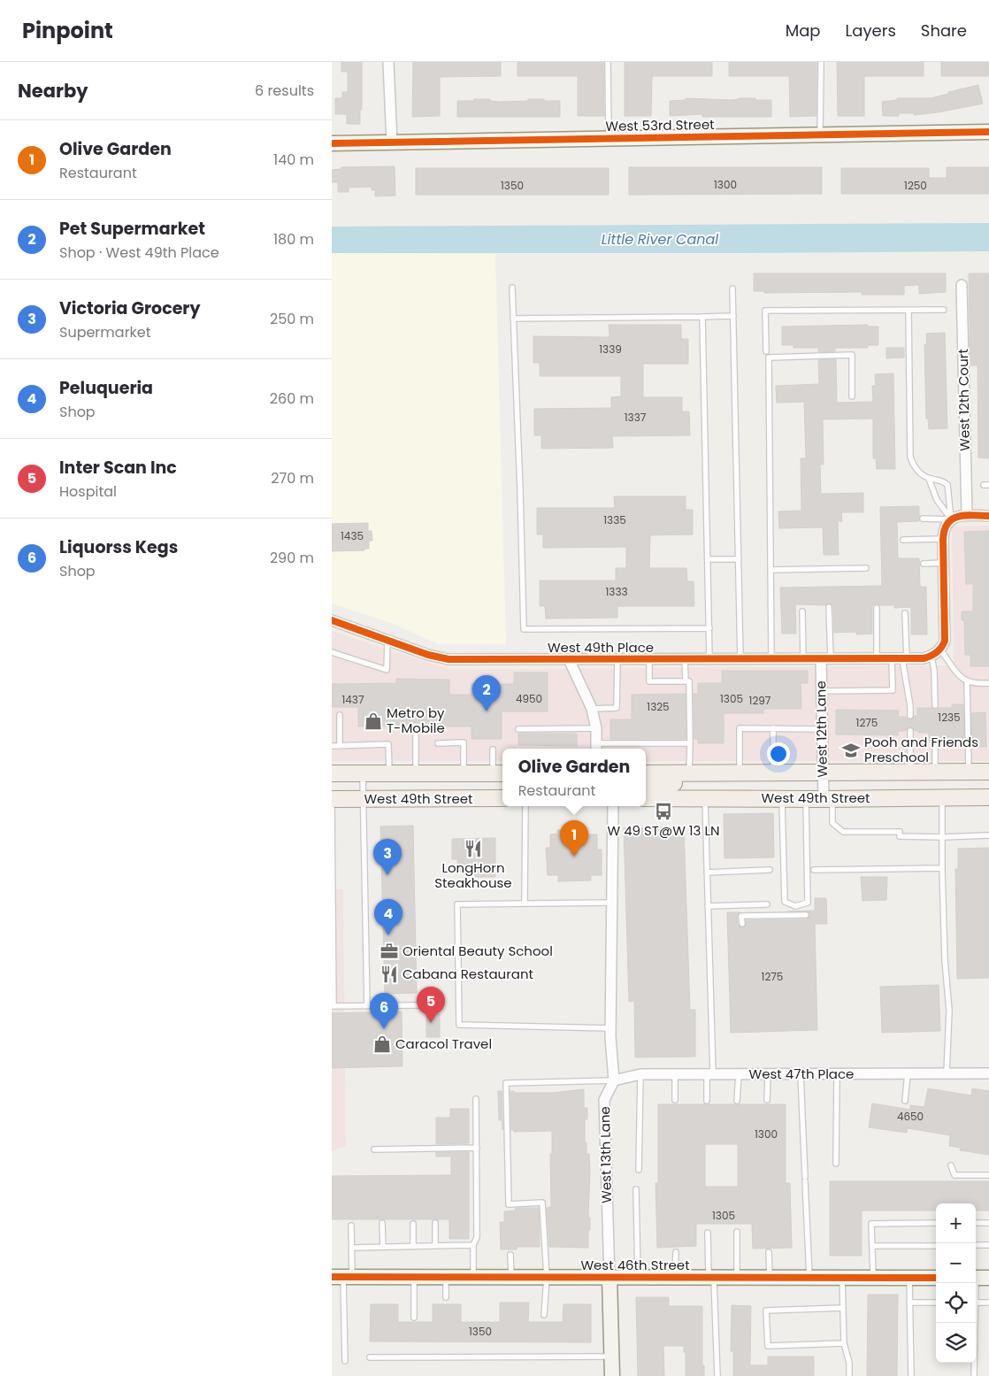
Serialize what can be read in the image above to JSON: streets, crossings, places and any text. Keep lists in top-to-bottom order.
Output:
{
  "streets": {
    "main road": ["West 49th Street"],
    "street": [
      "West 53rd Street",
      "West 12th Court",
      "West 49th Place",
      "West 12th Lane",
      "West 47th Place",
      "West 13th Lane",
      "West 46th Street"
    ]
  },
  "crossings": [
    ["West 49th Place", "West 12th Lane"],
    ["West 12th Lane", "West 49th Street"],
    ["West 47th Place", "West 13th Lane"],
    ["West 13th Lane", "West 46th Street"]
  ],
  "water": ["Little River Canal"],
  "places": {
    "shop": ["Metro by T-Mobile", "Caracol Travel"],
    "school or university": ["Pooh and Friends Preschool"],
    "bus stop": ["W 49 ST@W 13 LN"],
    "restaurant": ["LongHorn Steakhouse", "Cabana Restaurant"],
    "office": ["Oriental Beauty School"]
  },
  "house_numbers": [
    "1300",
    "1350",
    "1250",
    "1339",
    "1337",
    "1335",
    "1435",
    "1333",
    "4950",
    "1305",
    "1437",
    "1297",
    "1325",
    "1235",
    "1275",
    "1275",
    "4650",
    "1300",
    "1305",
    "1350"
  ],
  "page": {
    "header": "Pinpoint",
    "nav": ["Map", "Layers", "Share"],
    "heading": ["Nearby", "6 results"],
    "list": [
      {
        "mark": "1",
        "name": "Olive Garden",
        "note": "Restaurant",
        "value": "140 m"
      },
      {
        "mark": "2",
        "name": "Pet Supermarket",
        "note": "Shop · West 49th Place",
        "value": "180 m"
      },
      {
        "mark": "3",
        "name": "Victoria Grocery",
        "note": "Supermarket",
        "value": "250 m"
      },
      {
        "mark": "4",
        "name": "Peluqueria",
        "note": "Shop",
        "value": "260 m"
      },
      {
        "mark": "5",
        "name": "Inter Scan Inc",
        "note": "Hospital",
        "value": "270 m"
      },
      {
        "mark": "6",
        "name": "Liquorss Kegs",
        "note": "Shop",
        "value": "290 m"
      }
    ],
    "pins": [
      "2",
      "1",
      "3",
      "4",
      "5",
      "6"
    ],
    "popup": ["Olive Garden", "Restaurant"],
    "map_buttons": ["+", "−"]
  }
}
